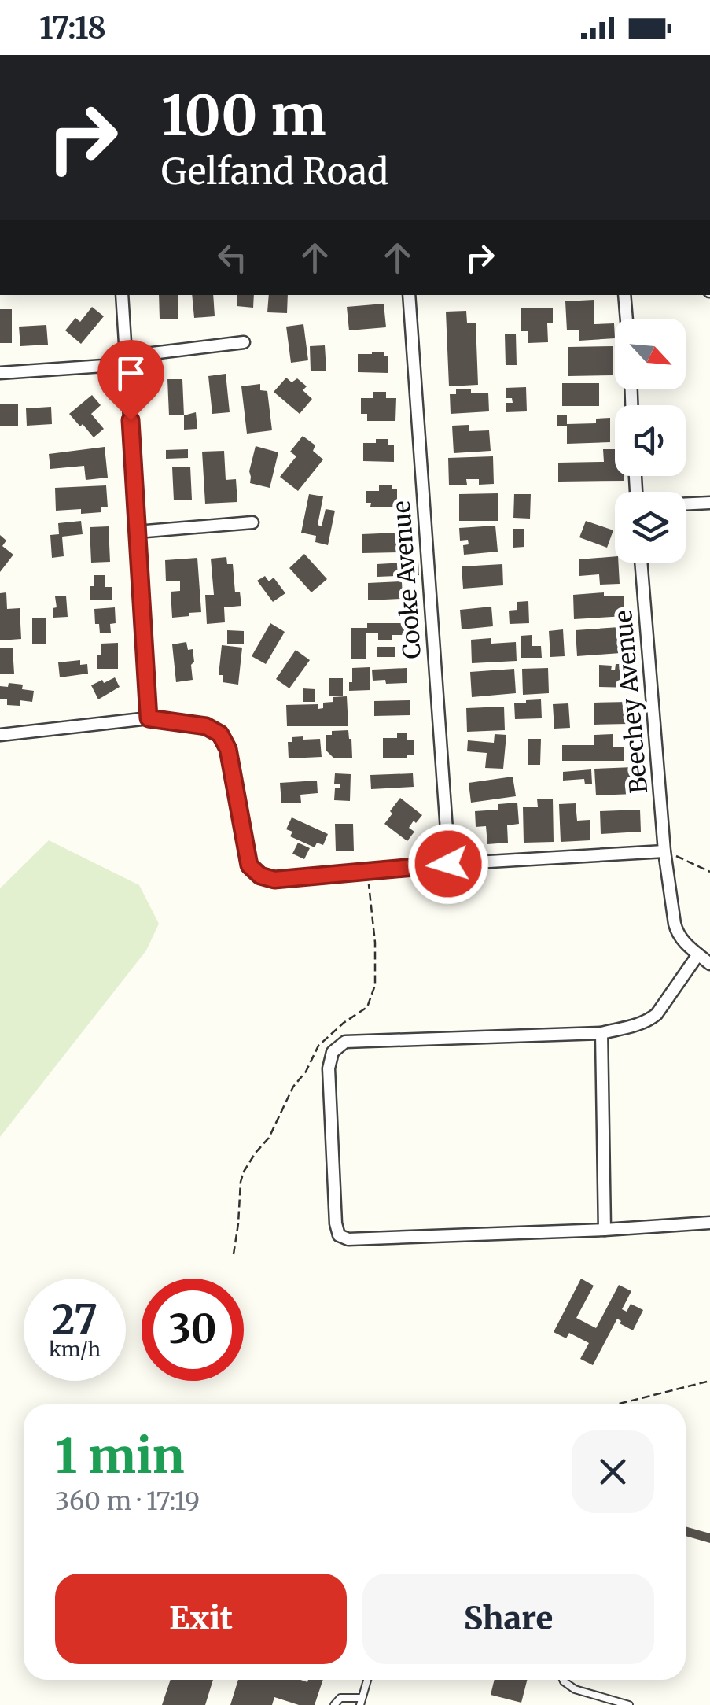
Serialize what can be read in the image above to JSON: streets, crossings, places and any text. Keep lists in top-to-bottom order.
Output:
{
  "streets": {
    "street": ["Cooke Avenue", "Beechey Avenue"]
  },
  "north": "bottom right",
  "page": {
    "status": "17:18",
    "turn": ["100 m", "Gelfand Road"],
    "speed": "27 km/h",
    "limit": "30",
    "heading": ["1 min", "360 m · 17:19"],
    "buttons": ["Exit", "Share"]
  }
}
